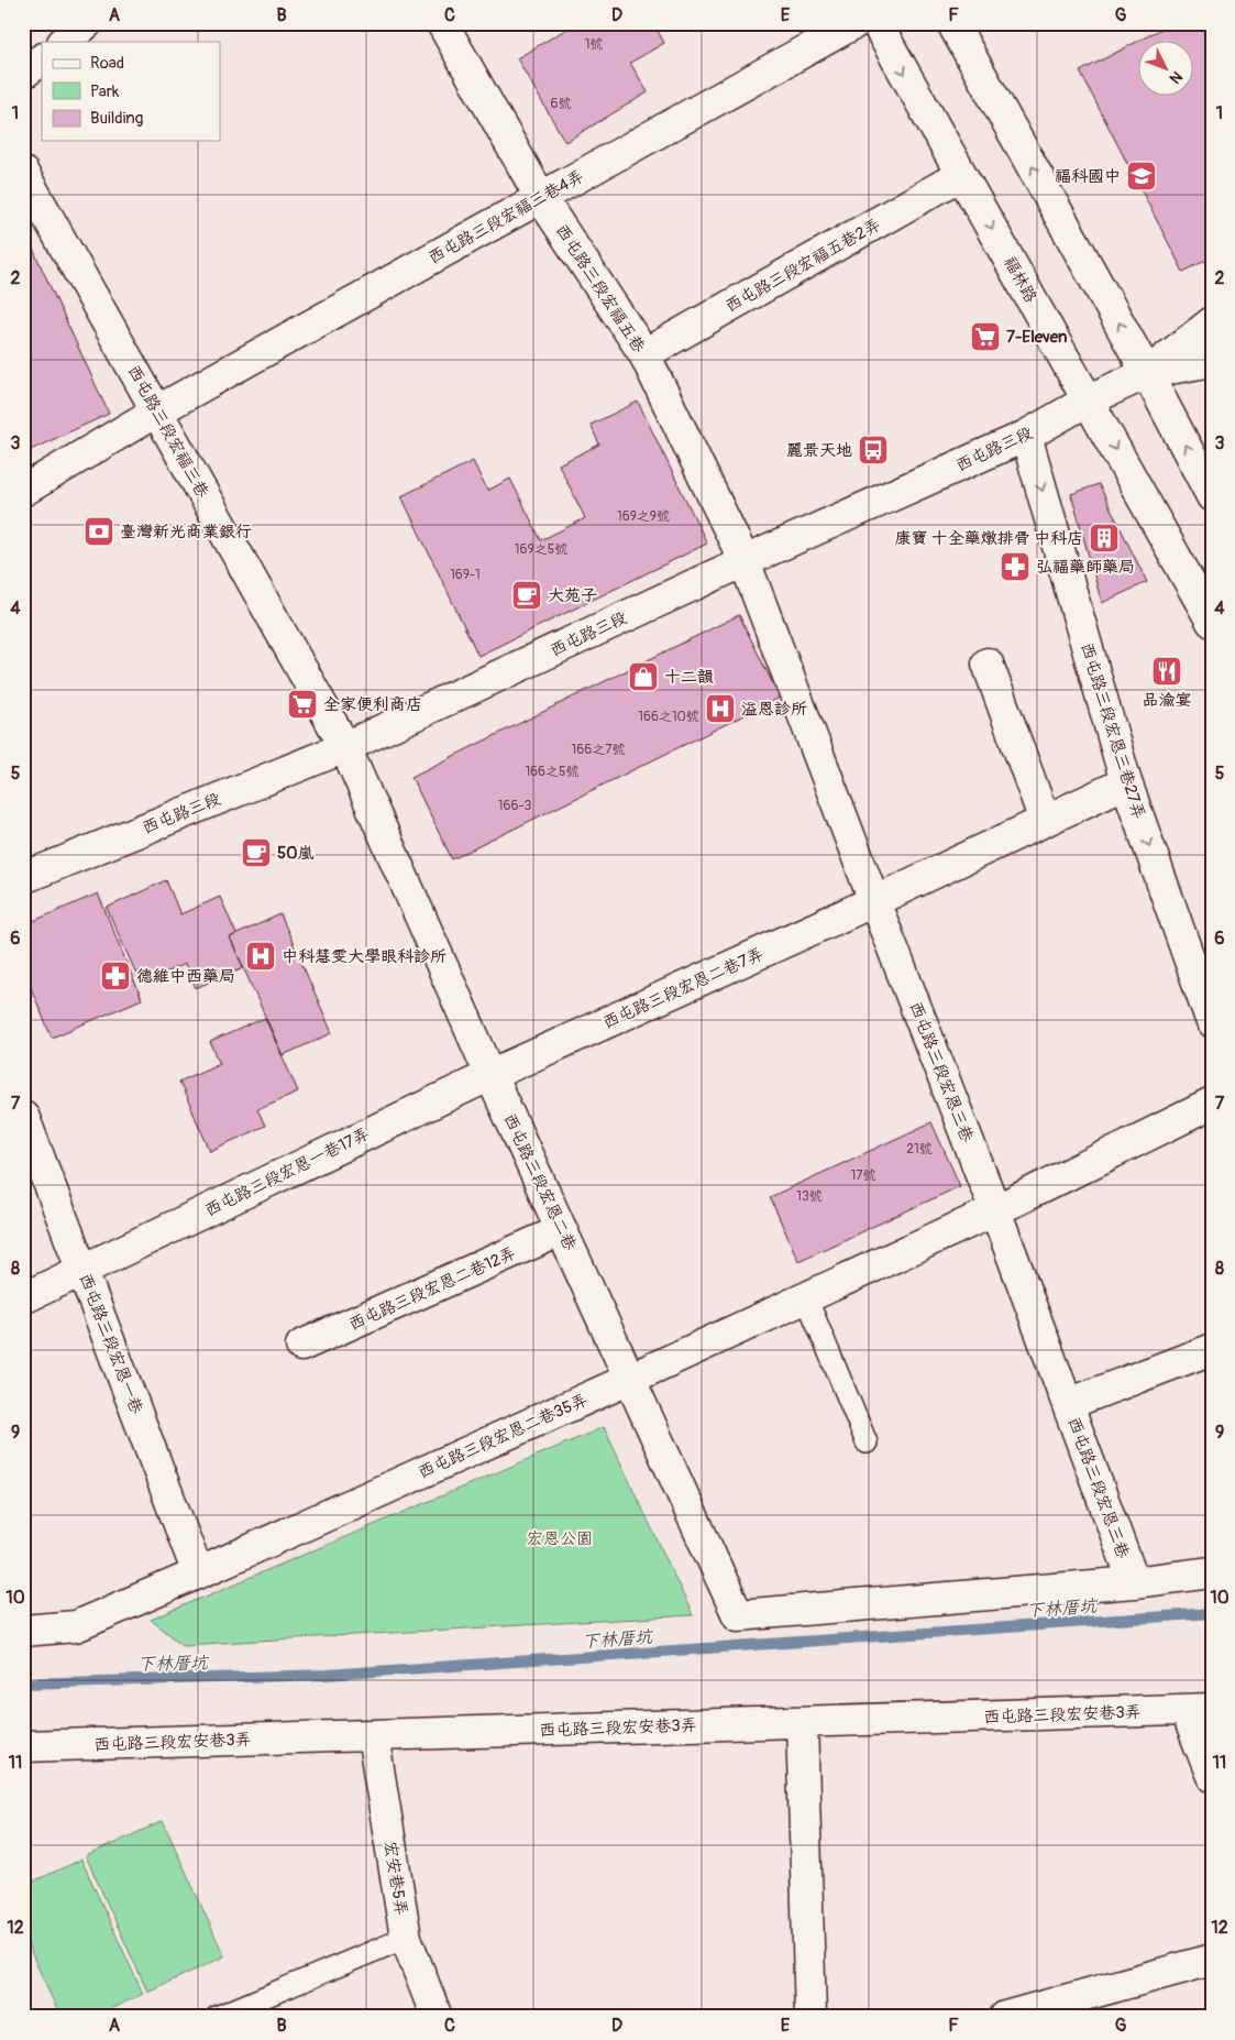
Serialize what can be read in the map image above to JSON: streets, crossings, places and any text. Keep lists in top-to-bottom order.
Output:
{
  "streets": {
    "street": [
      "西屯路三段宏福三巷4弄",
      "西屯路三段宏福五巷2弄",
      "福林路",
      "西屯路三段宏福五巷",
      "西屯路三段宏福三巷",
      "西屯路三段",
      "西屯路三段宏恩三巷27弄",
      "西屯路三段宏恩二巷7弄",
      "西屯路三段宏恩三巷",
      "西屯路三段宏恩一巷17弄",
      "西屯路三段宏恩二巷",
      "西屯路三段宏恩二巷12弄",
      "西屯路三段宏恩一巷",
      "西屯路三段宏恩二巷35弄",
      "西屯路三段宏安巷3弄",
      "宏安巷5弄"
    ]
  },
  "crossings": [
    ["西屯路三段宏福三巷4弄", "西屯路三段宏福五巷"],
    ["西屯路三段宏福三巷4弄", "西屯路三段宏福三巷"],
    ["西屯路三段宏福五巷2弄", "福林路"],
    ["西屯路三段宏福五巷2弄", "西屯路三段宏福五巷"],
    ["福林路", "西屯路三段"],
    ["西屯路三段宏福五巷", "西屯路三段"],
    ["西屯路三段宏福五巷", "西屯路三段宏恩三巷"],
    ["西屯路三段宏福三巷", "西屯路三段"],
    ["西屯路三段宏福三巷", "西屯路三段宏恩二巷"],
    ["西屯路三段", "西屯路三段宏恩三巷27弄"],
    ["西屯路三段", "西屯路三段宏恩三巷"],
    ["西屯路三段", "西屯路三段宏恩二巷"],
    ["西屯路三段宏恩三巷27弄", "西屯路三段宏恩二巷7弄"],
    ["西屯路三段宏恩二巷7弄", "西屯路三段宏恩三巷"],
    ["西屯路三段宏恩二巷7弄", "西屯路三段宏恩一巷17弄"],
    ["西屯路三段宏恩二巷7弄", "西屯路三段宏恩二巷"],
    ["西屯路三段宏恩三巷", "西屯路三段宏恩二巷"],
    ["西屯路三段宏恩三巷", "西屯路三段宏恩二巷35弄"],
    ["西屯路三段宏恩一巷17弄", "西屯路三段宏恩二巷"],
    ["西屯路三段宏恩一巷17弄", "西屯路三段宏恩一巷"],
    ["西屯路三段宏恩二巷", "西屯路三段宏恩二巷12弄"],
    ["西屯路三段宏恩二巷", "西屯路三段宏恩二巷35弄"],
    ["西屯路三段宏恩一巷", "西屯路三段宏恩二巷35弄"],
    ["西屯路三段宏安巷3弄", "宏安巷5弄"]
  ],
  "water": ["下林厝坑"],
  "parks": ["宏恩公園"],
  "places": {
    "school or university": ["福科國中"],
    "supermarket": ["7-Eleven", "全家便利商店"],
    "bus stop": ["麗景天地"],
    "bank": ["臺灣新光商業銀行"],
    "building": ["康寶 十全藥燉排骨 中科店"],
    "pharmacy": ["弘福藥師藥局", "德維中西藥局"],
    "cafe": ["大苑子", "50嵐"],
    "restaurant": ["品渝宴"],
    "shop": ["十二韻"],
    "hospital": ["溢恩診所", "中科慧雯大學眼科診所"]
  },
  "house_numbers": [
    "1號",
    "6號",
    "169之9號",
    "169之5號",
    "169-1",
    "166之10號",
    "166之7號",
    "166之5號",
    "166-3",
    "21號",
    "17號",
    "13號"
  ],
  "legend": ["Road", "Park", "Building"],
  "north": "bottom right",
  "grid": {
    "columns": [
      "A",
      "B",
      "C",
      "D",
      "E",
      "F",
      "G"
    ],
    "rows": [
      "1",
      "2",
      "3",
      "4",
      "5",
      "6",
      "7",
      "8",
      "9",
      "10",
      "11",
      "12"
    ]
  }
}
